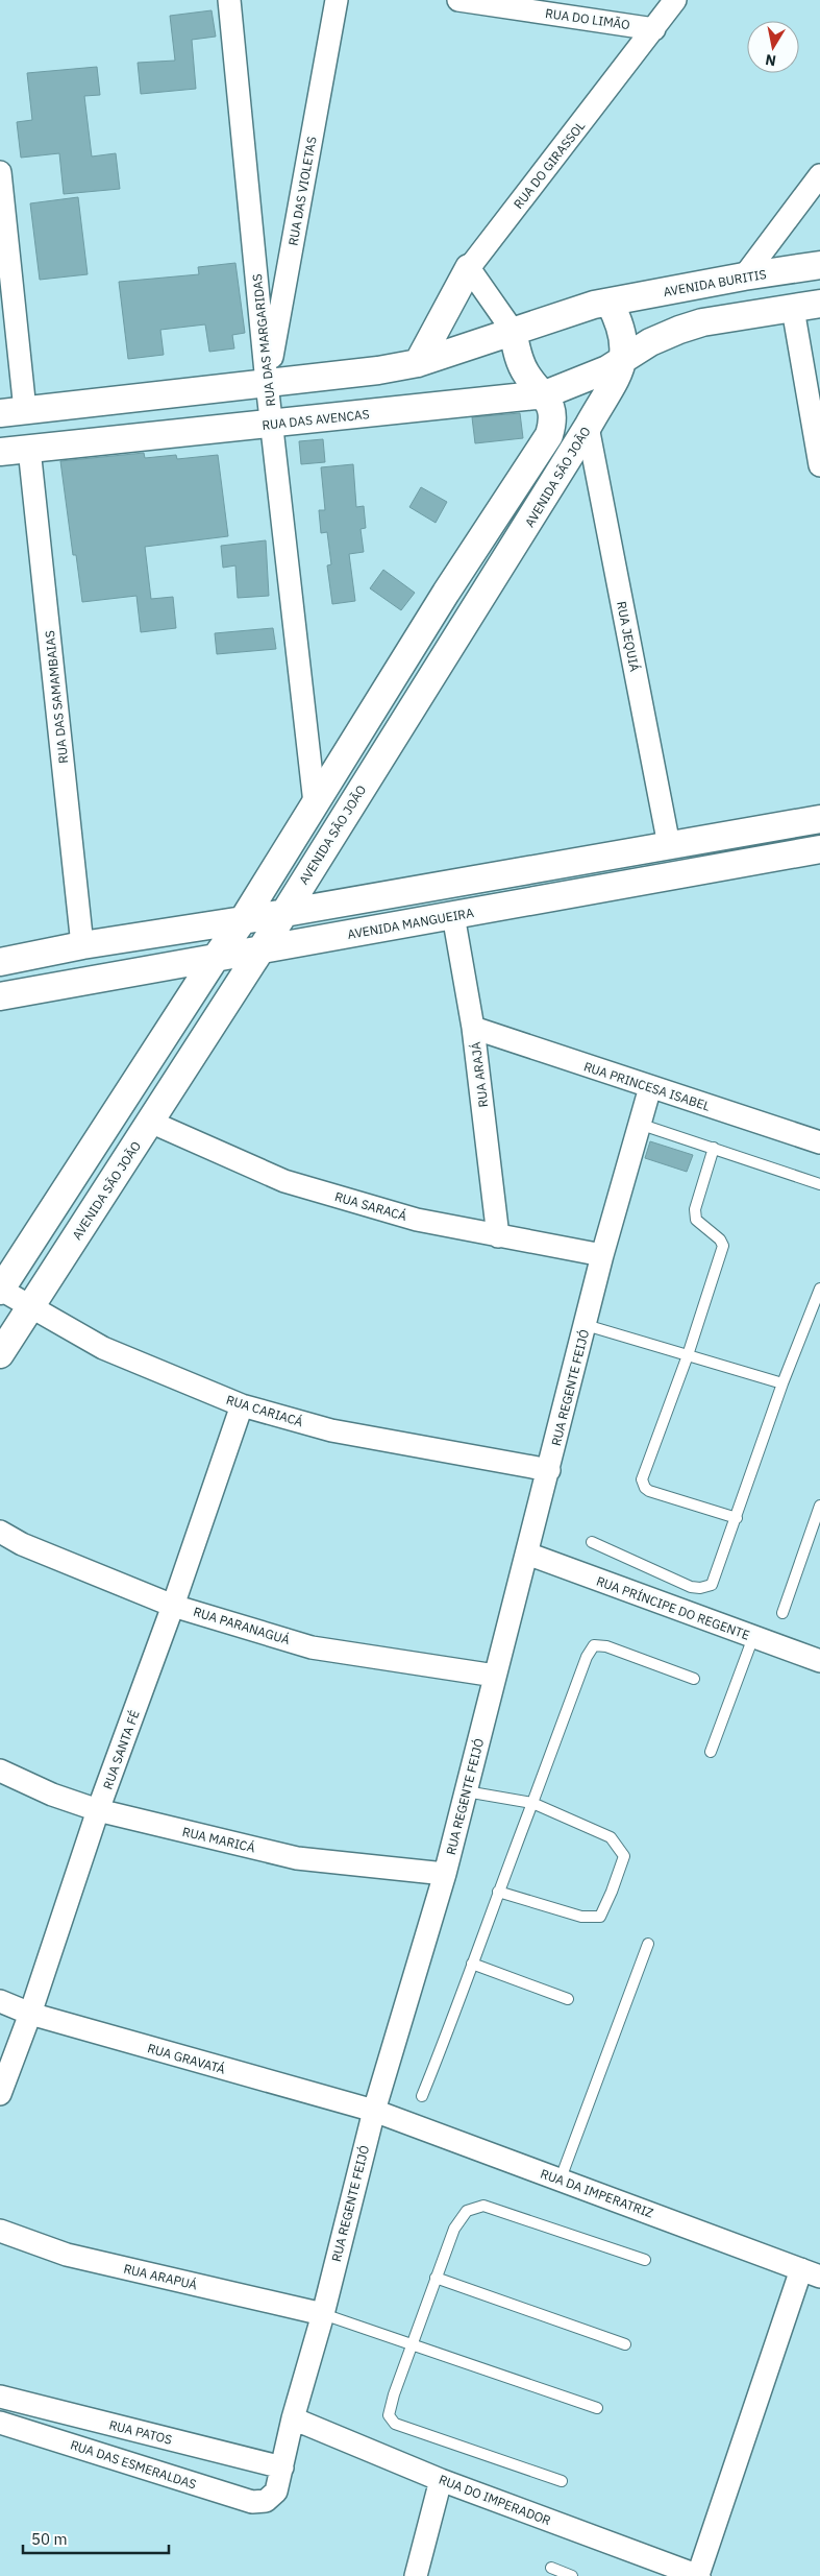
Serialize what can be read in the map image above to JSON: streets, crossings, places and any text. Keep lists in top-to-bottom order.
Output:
{
  "streets": {
    "street": [
      "RUA DO LIMÃO",
      "RUA DO GIRASSOL",
      "RUA DAS VIOLETAS",
      "AVENIDA BURITIS",
      "RUA DAS MARGARIDAS",
      "RUA DAS AVENCAS",
      "AVENIDA SÃO JOÃO",
      "RUA JEQUIÁ",
      "RUA DAS SAMAMBAIAS",
      "AVENIDA MANGUEIRA",
      "RUA ARAJÁ",
      "RUA PRINCESA ISABEL",
      "RUA SARACÁ",
      "RUA REGENTE FEIJÓ",
      "RUA CARIACÁ",
      "RUA PRÍNCIPE DO REGENTE",
      "RUA PARANAGUÁ",
      "RUA SANTA FÉ",
      "RUA MARICÁ",
      "RUA GRAVATÁ",
      "RUA DA IMPERATRIZ",
      "RUA ARAPUÁ",
      "RUA PATOS",
      "RUA DAS ESMERALDAS",
      "RUA DO IMPERADOR"
    ]
  },
  "crossings": [
    ["RUA DO LIMÃO", "RUA DO GIRASSOL"],
    ["RUA DAS VIOLETAS", "RUA DAS MARGARIDAS"],
    ["RUA DAS MARGARIDAS", "RUA DAS AVENCAS"],
    ["RUA DAS AVENCAS", "AVENIDA SÃO JOÃO"],
    ["RUA DAS AVENCAS", "RUA DAS SAMAMBAIAS"],
    ["AVENIDA SÃO JOÃO", "RUA JEQUIÁ"],
    ["AVENIDA SÃO JOÃO", "AVENIDA MANGUEIRA"],
    ["AVENIDA SÃO JOÃO", "RUA SARACÁ"],
    ["AVENIDA SÃO JOÃO", "RUA CARIACÁ"],
    ["AVENIDA MANGUEIRA", "RUA ARAJÁ"],
    ["RUA ARAJÁ", "RUA PRINCESA ISABEL"],
    ["RUA ARAJÁ", "RUA SARACÁ"],
    ["RUA PRINCESA ISABEL", "RUA REGENTE FEIJÓ"],
    ["RUA SARACÁ", "RUA REGENTE FEIJÓ"],
    ["RUA REGENTE FEIJÓ", "RUA CARIACÁ"],
    ["RUA REGENTE FEIJÓ", "RUA PRÍNCIPE DO REGENTE"],
    ["RUA REGENTE FEIJÓ", "RUA PARANAGUÁ"],
    ["RUA REGENTE FEIJÓ", "RUA MARICÁ"],
    ["RUA REGENTE FEIJÓ", "RUA GRAVATÁ"],
    ["RUA REGENTE FEIJÓ", "RUA DA IMPERATRIZ"],
    ["RUA REGENTE FEIJÓ", "RUA ARAPUÁ"],
    ["RUA REGENTE FEIJÓ", "RUA PATOS"],
    ["RUA REGENTE FEIJÓ", "RUA DAS ESMERALDAS"],
    ["RUA REGENTE FEIJÓ", "RUA DO IMPERADOR"],
    ["RUA CARIACÁ", "RUA SANTA FÉ"],
    ["RUA PARANAGUÁ", "RUA SANTA FÉ"],
    ["RUA SANTA FÉ", "RUA MARICÁ"],
    ["RUA SANTA FÉ", "RUA GRAVATÁ"],
    ["RUA GRAVATÁ", "RUA DA IMPERATRIZ"]
  ],
  "scale_bar": "50 m",
  "north": "bottom"
}
